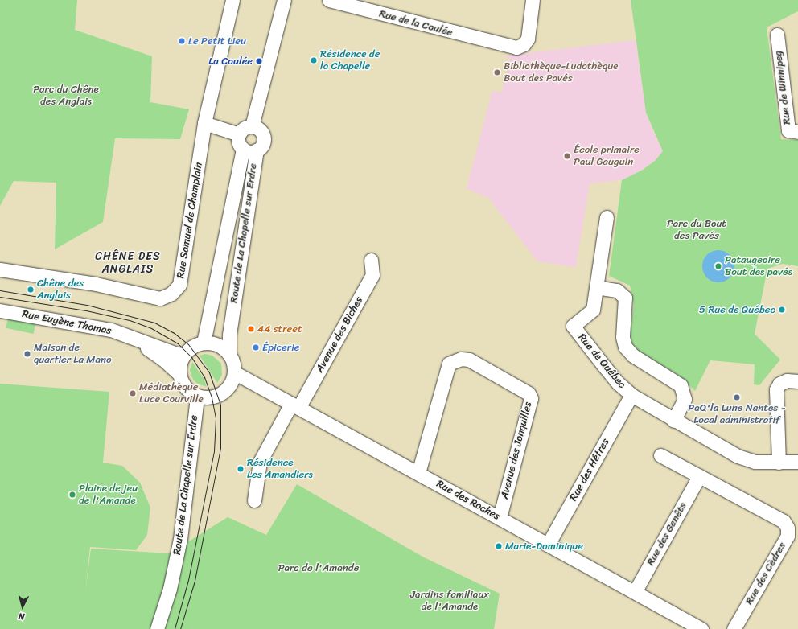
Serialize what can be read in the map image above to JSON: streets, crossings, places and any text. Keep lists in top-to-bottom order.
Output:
{
  "streets": {
    "street": [
      "Rue de la Coulée",
      "Rue de Winnipeg",
      "Rue Samuel de Champlain",
      "Route de La Chapelle sur Erdre",
      "Rue Eugène Thomas",
      "Avenue des Biches",
      "Rue de Québec",
      "Avenue des Jonquilles",
      "Rue des Hêtres",
      "Rue des Roches",
      "Rue des Genêts",
      "Rue des Cèdres"
    ]
  },
  "crossings": [
    ["Route de La Chapelle sur Erdre", "Rue Eugène Thomas"],
    ["Route de La Chapelle sur Erdre", "Rue des Roches"],
    ["Rue Eugène Thomas", "Rue des Roches"],
    ["Avenue des Biches", "Rue des Roches"],
    ["Rue de Québec", "Rue des Hêtres"],
    ["Avenue des Jonquilles", "Rue des Roches"],
    ["Rue des Hêtres", "Rue des Roches"],
    ["Rue des Roches", "Rue des Genêts"],
    ["Rue des Genêts", "Rue des Cèdres"]
  ],
  "districts": ["CHÊNE DES ANGLAIS"],
  "parks": [
    "Parc du Chêne des Anglais",
    "Parc du Bout des Pavés",
    "Parc de l'Amande",
    "Jardins familiaux de l'Amande"
  ],
  "places": [
    "Le Petit Lieu",
    "Résidence de la Chapelle",
    "La Coulée",
    "Bibliothèque-Ludothèque Bout des Pavés",
    "École primaire Paul Gauguin",
    "Pataugeoire Bout des pavés",
    "Chêne des Anglais",
    "5 Rue de Québec",
    "44 street",
    "Épicerie",
    "Maison de quartier La Mano",
    "Médiathèque Luce Courville",
    "PaQ'la Lune Nantes - Local administratif",
    "Résidence Les Amandiers",
    "Plaine de jeu de l'Amande",
    "Marie-Dominique"
  ],
  "north": "bottom"
}
